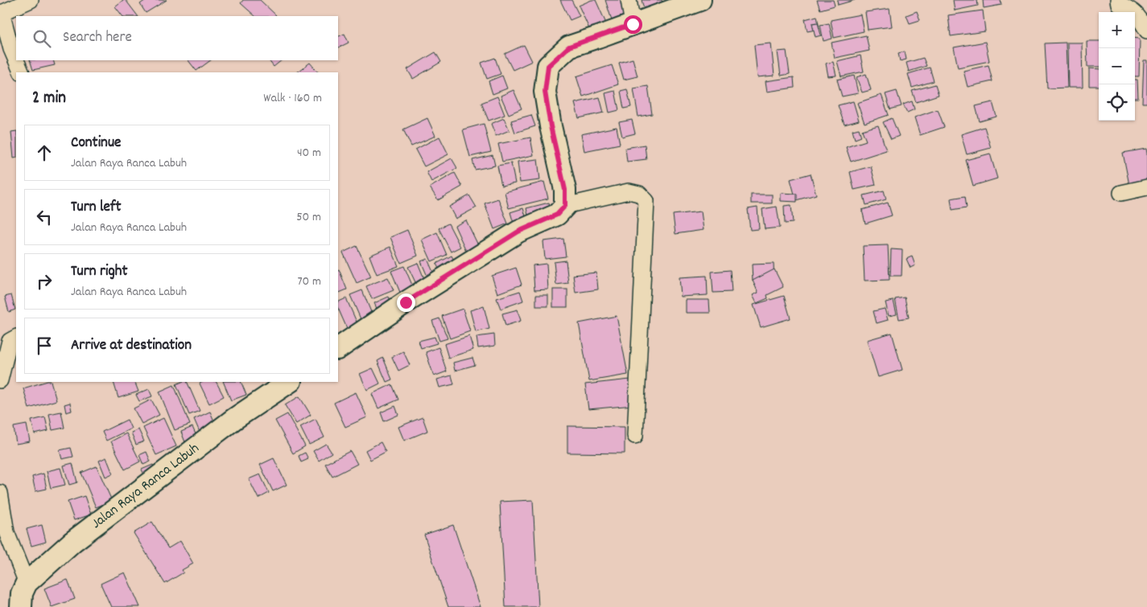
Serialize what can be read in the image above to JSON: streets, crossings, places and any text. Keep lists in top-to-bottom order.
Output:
{
  "streets": {
    "street": ["Jalan Raya Ranca Labuh"]
  },
  "page": {
    "map_buttons": ["+", "−"],
    "search": "Search here",
    "heading": ["2 min", "Walk · 160 m"],
    "list": [
      ["Continue", "Jalan Raya Ranca Labuh", "40 m"],
      ["Turn left", "Jalan Raya Ranca Labuh", "50 m"],
      ["Turn right", "Jalan Raya Ranca Labuh", "70 m"],
      "Arrive at destination"
    ]
  }
}
